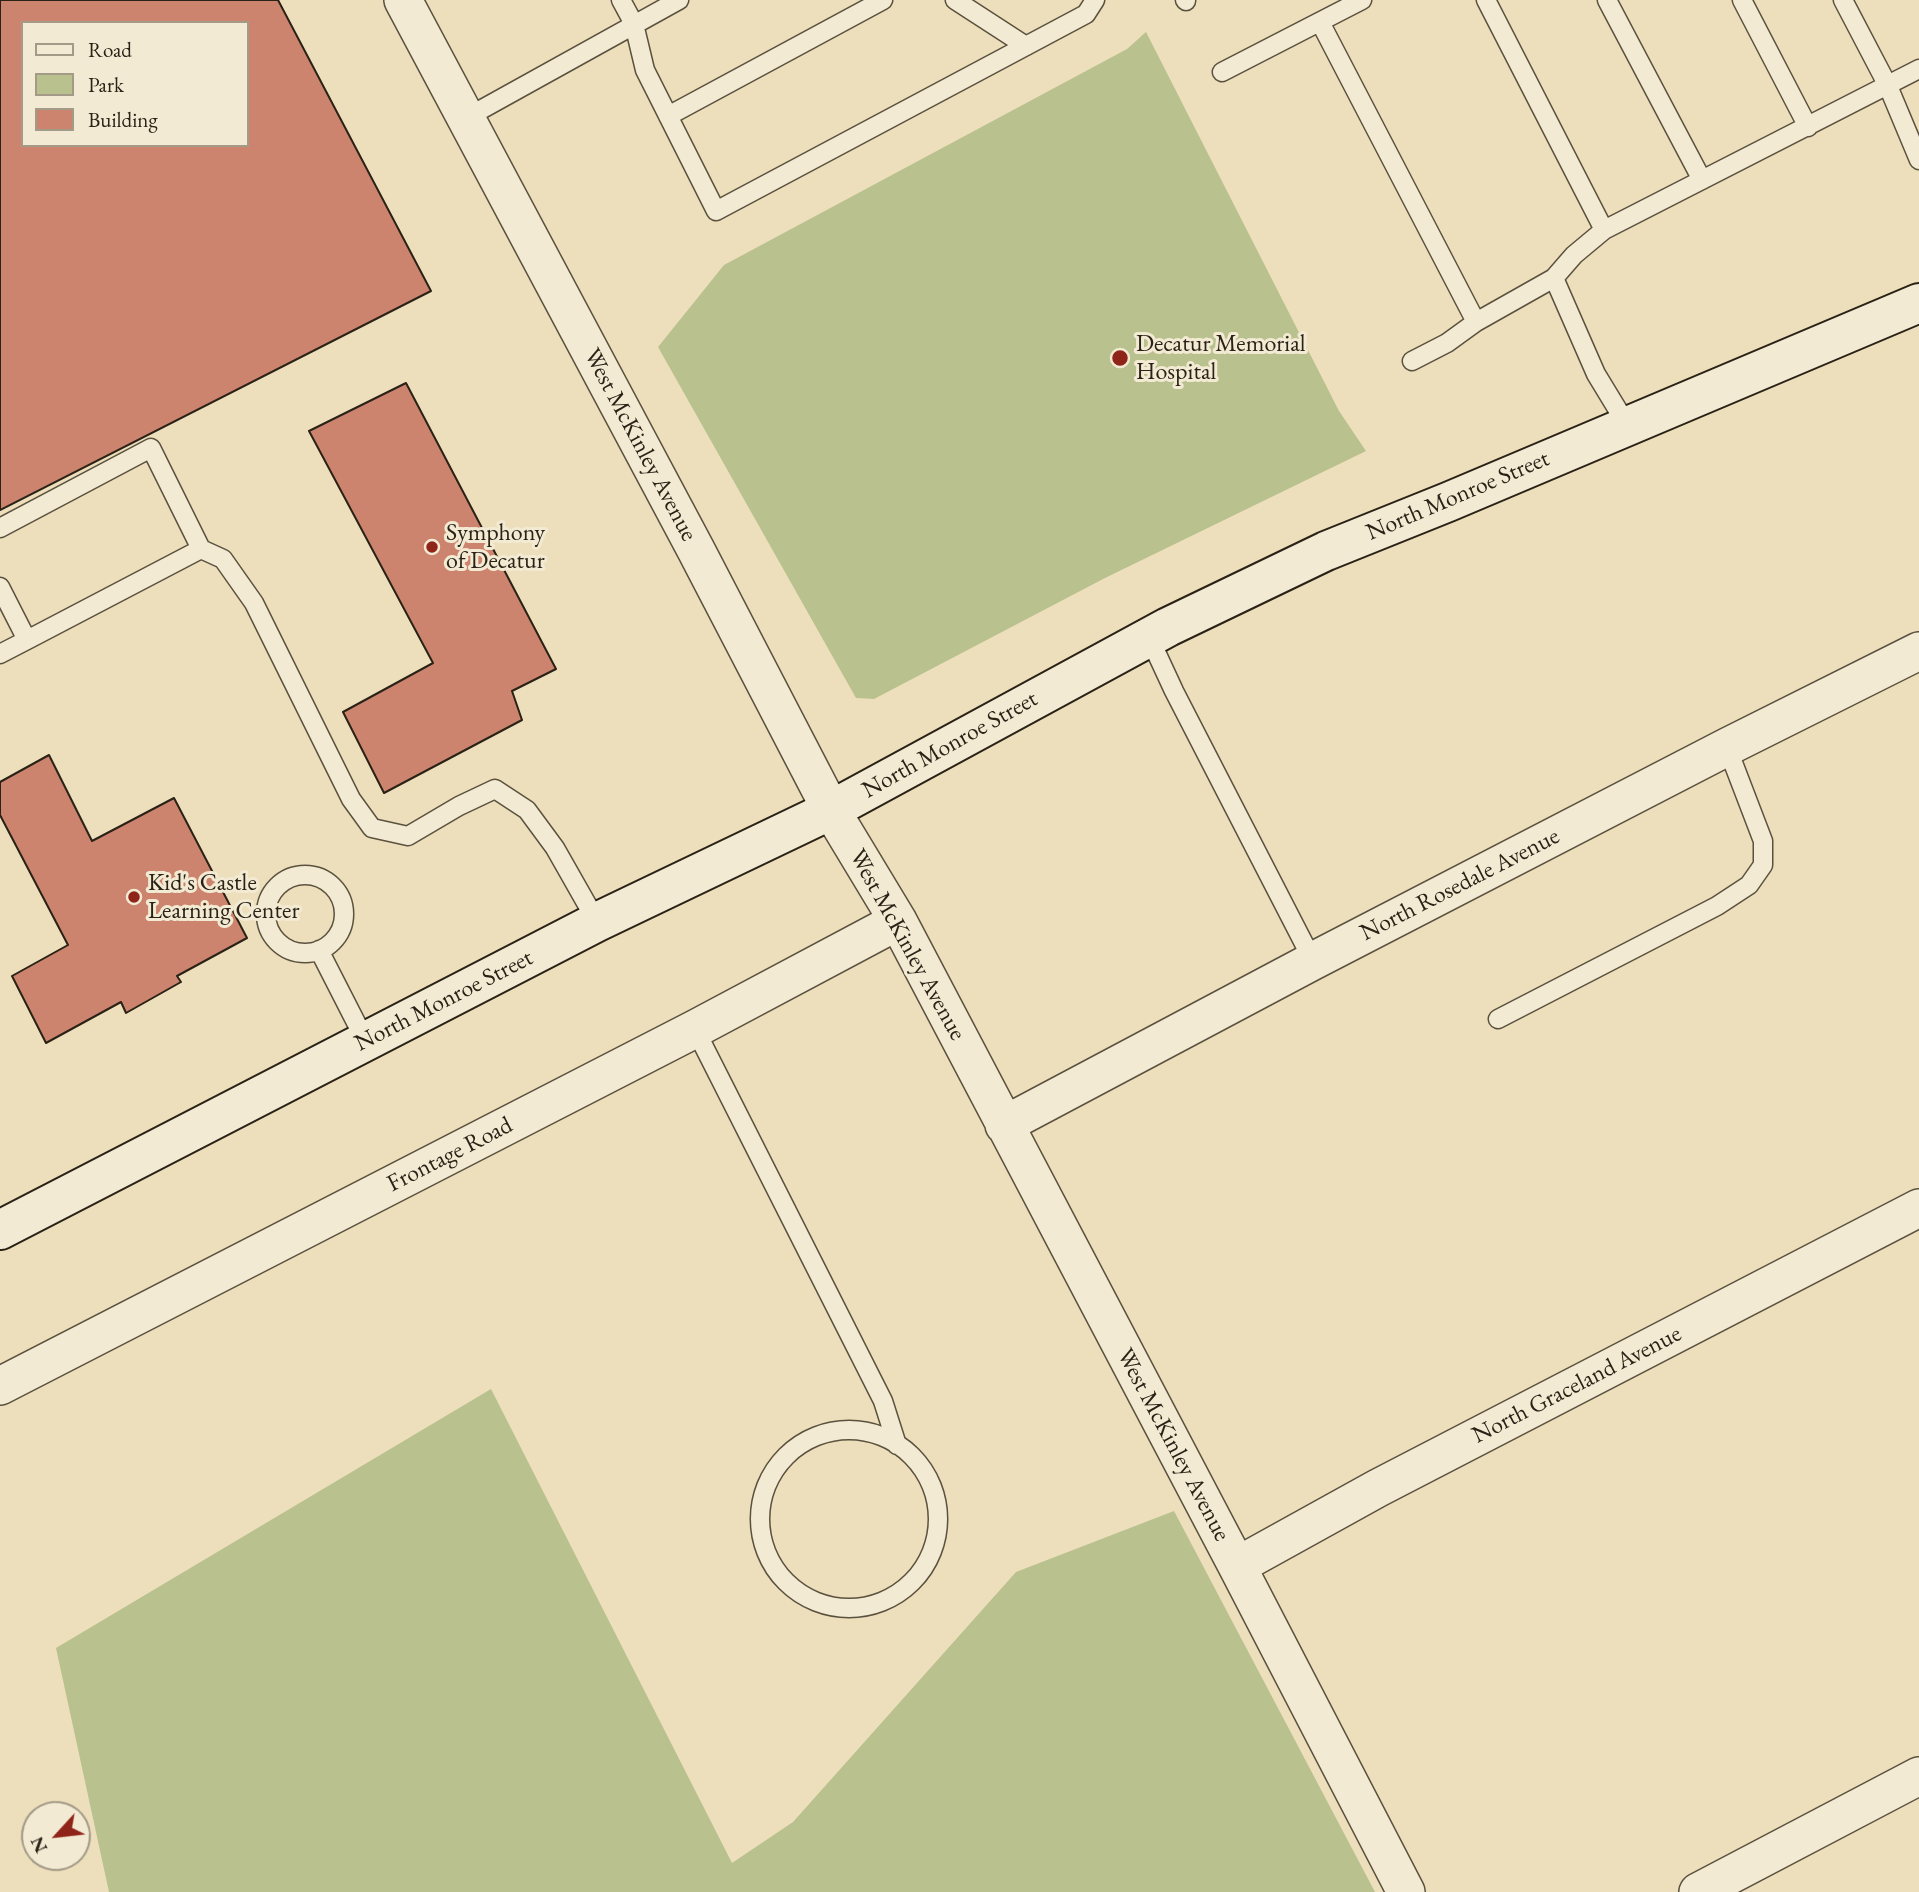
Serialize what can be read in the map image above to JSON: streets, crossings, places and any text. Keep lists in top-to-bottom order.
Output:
{
  "streets": {
    "street": [
      "West McKinley Avenue",
      "North Monroe Street",
      "North Rosedale Avenue",
      "Frontage Road",
      "North Graceland Avenue"
    ]
  },
  "crossings": [
    ["West McKinley Avenue", "North Monroe Street"],
    ["West McKinley Avenue", "North Rosedale Avenue"],
    ["West McKinley Avenue", "Frontage Road"],
    ["West McKinley Avenue", "North Graceland Avenue"]
  ],
  "places": ["Decatur Memorial Hospital", "Symphony of Decatur", "Kid's Castle Learning Center"],
  "legend": ["Road", "Park", "Building"],
  "north": "bottom left"
}
